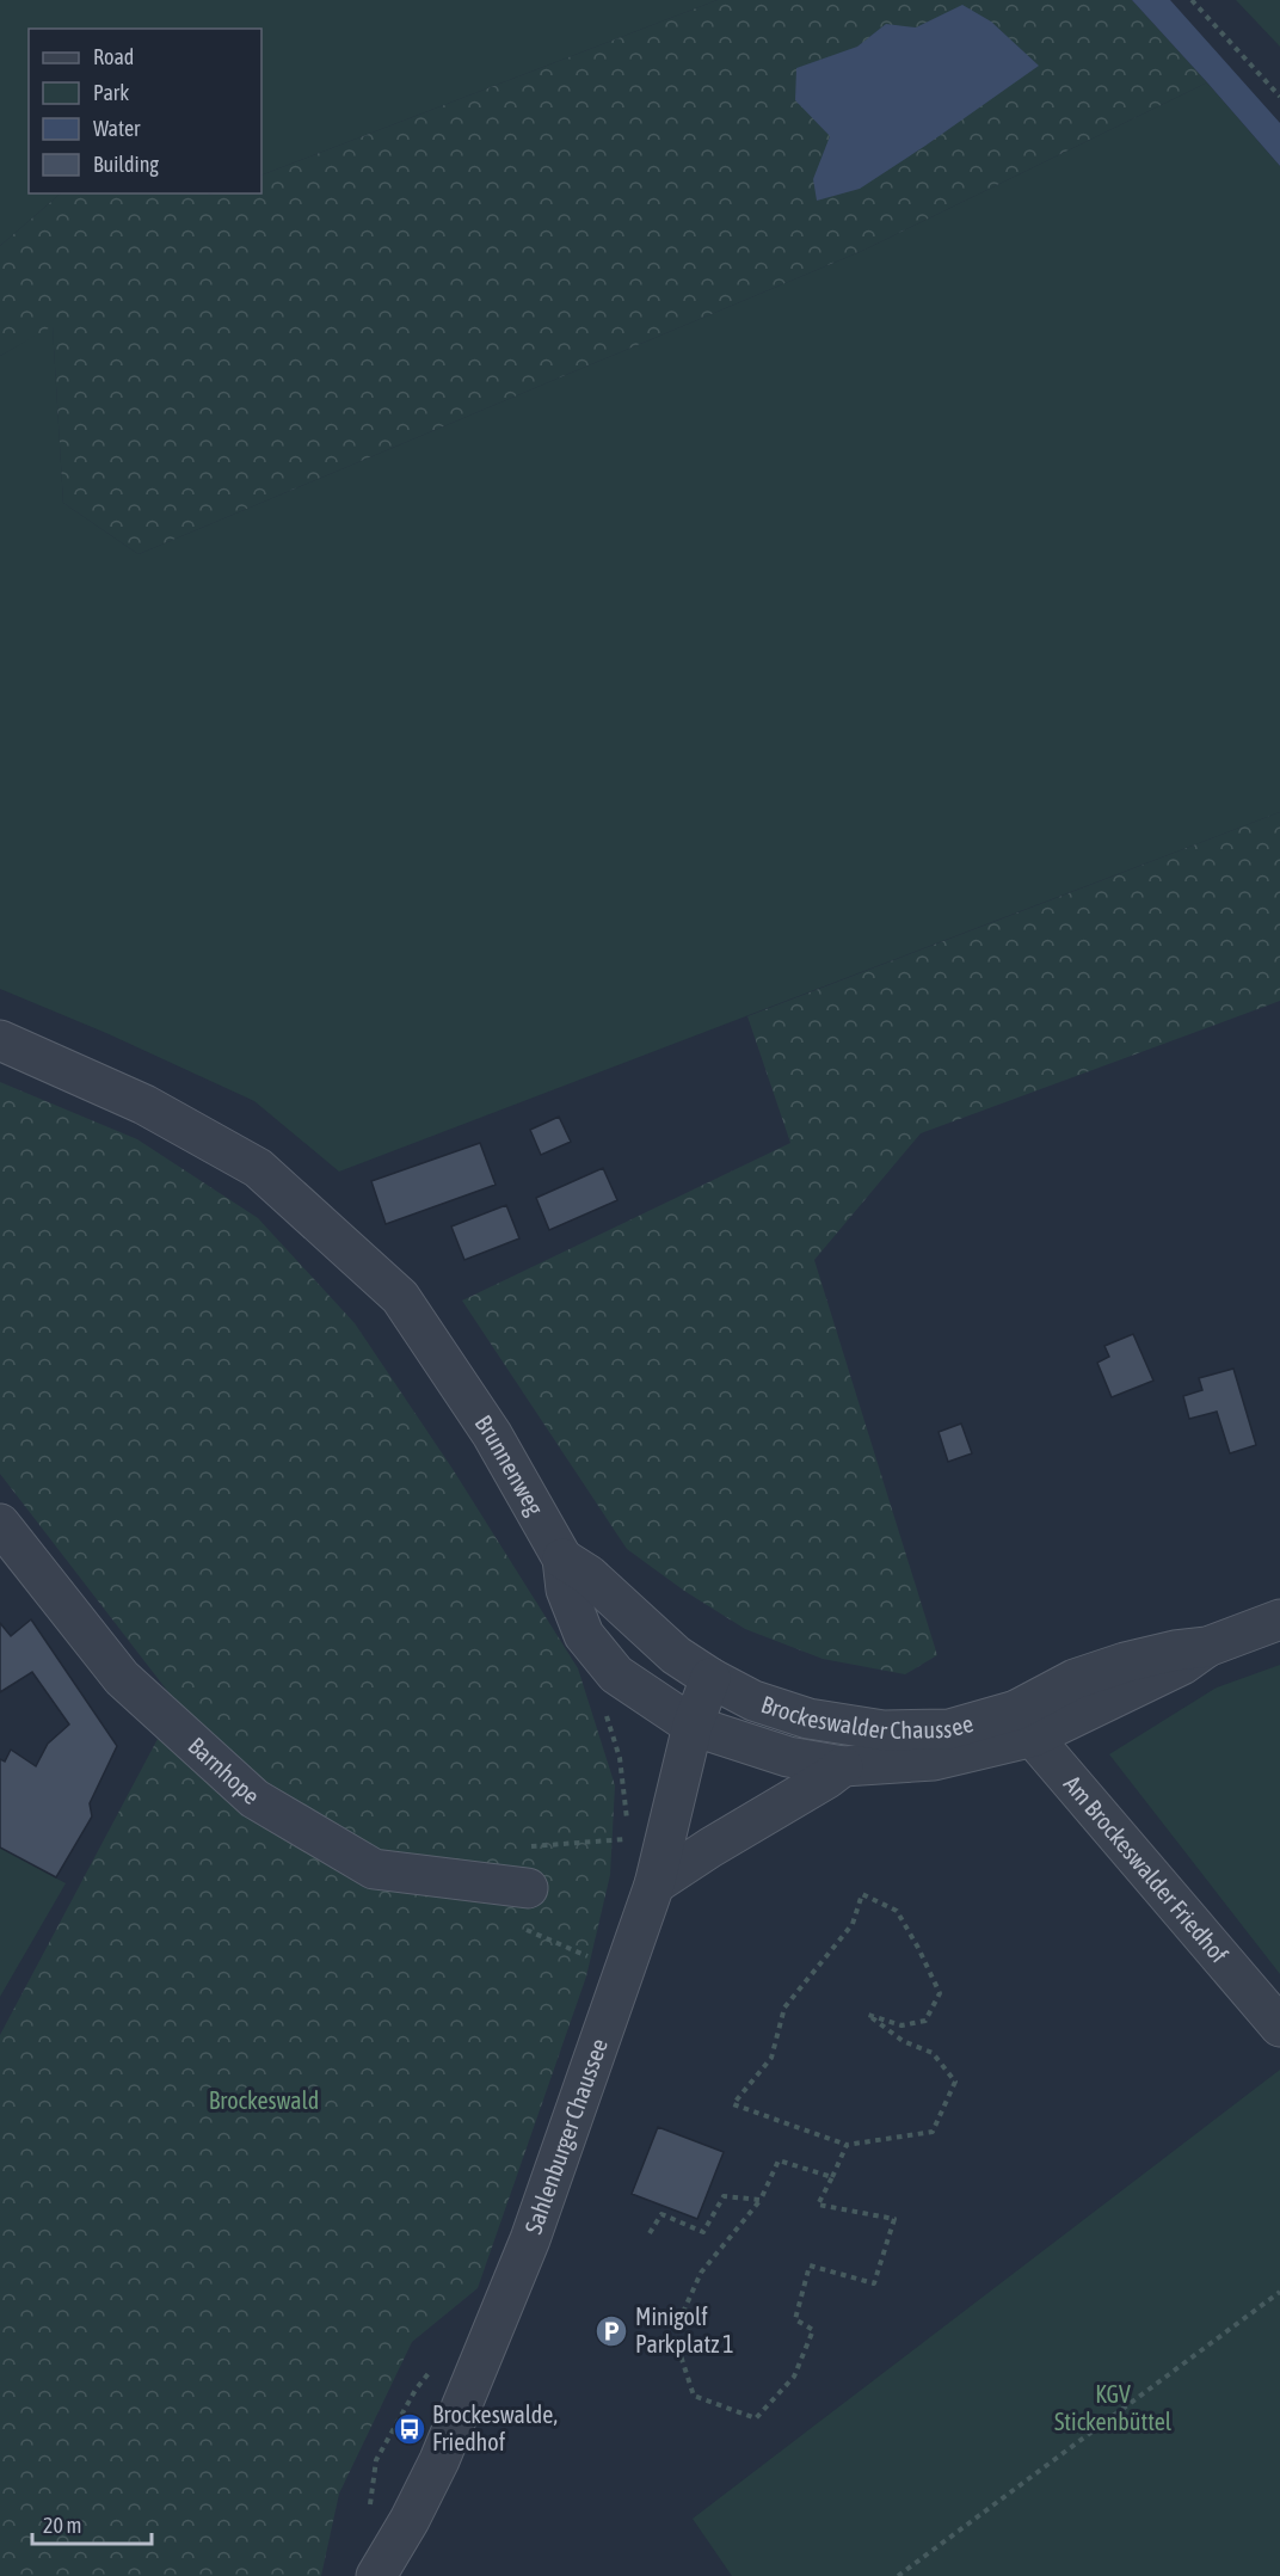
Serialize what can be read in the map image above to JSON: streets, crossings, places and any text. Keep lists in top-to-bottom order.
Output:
{
  "streets": {
    "street": [
      "Brunnenweg",
      "Brockeswalder Chaussee",
      "Barnhope",
      "Am Brockeswalder Friedhof",
      "Sahlenburger Chaussee"
    ]
  },
  "crossings": [
    ["Brunnenweg", "Brockeswalder Chaussee"],
    ["Brunnenweg", "Am Brockeswalder Friedhof"],
    ["Brunnenweg", "Sahlenburger Chaussee"],
    ["Brockeswalder Chaussee", "Am Brockeswalder Friedhof"],
    ["Brockeswalder Chaussee", "Sahlenburger Chaussee"]
  ],
  "parks": ["Brockeswald", "KGV Stickenbüttel"],
  "places": {
    "parking": ["Minigolf Parkplatz 1"],
    "bus stop": ["Brockeswalde, Friedhof"]
  },
  "legend": [
    "Road",
    "Park",
    "Water",
    "Building"
  ],
  "scale_bar": "20 m"
}
